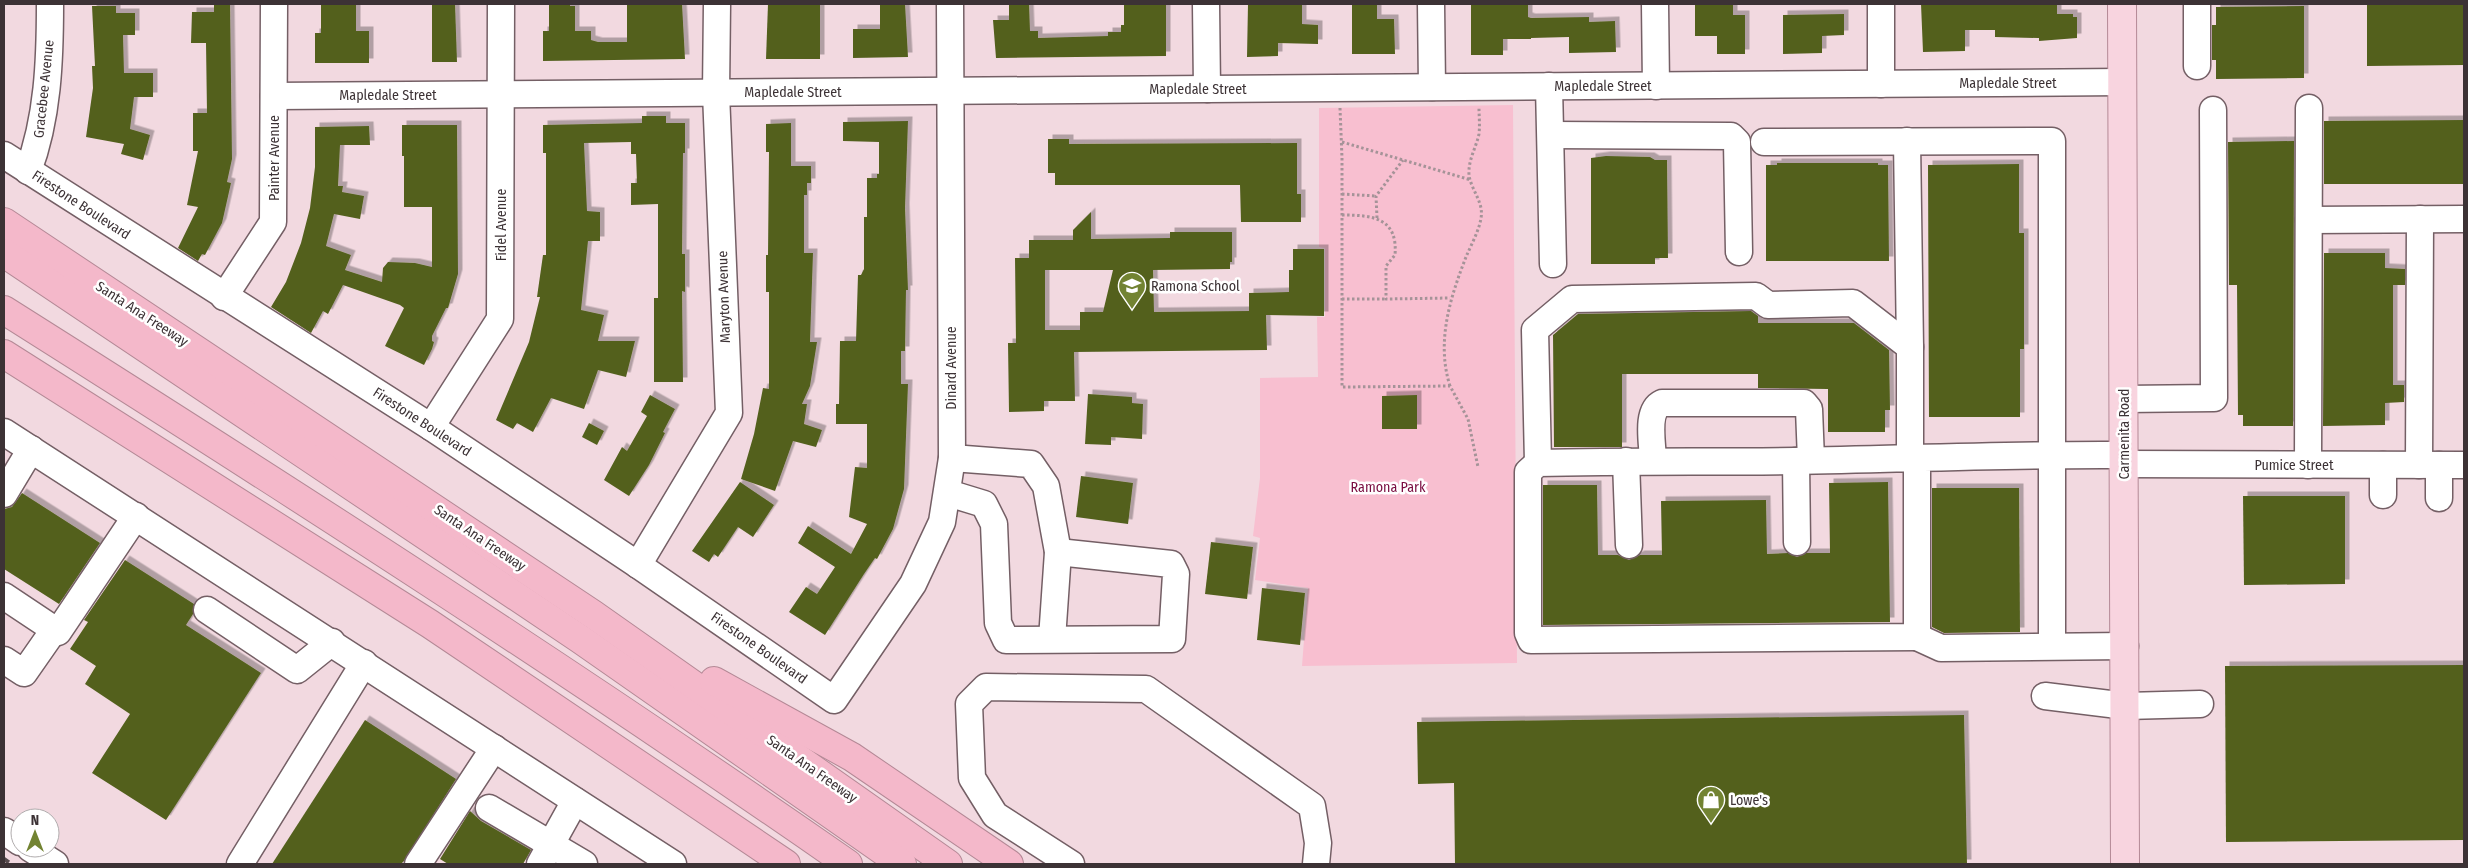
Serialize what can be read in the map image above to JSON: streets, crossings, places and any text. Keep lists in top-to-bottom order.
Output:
{
  "streets": {
    "highway": ["Santa Ana Freeway"],
    "main road": ["Carmenita Road"],
    "street": [
      "Mapledale Street",
      "Gracebee Avenue",
      "Painter Avenue",
      "Firestone Boulevard",
      "Fidel Avenue",
      "Maryton Avenue",
      "Dinard Avenue",
      "Pumice Street"
    ]
  },
  "crossings": [
    ["Mapledale Street", "Painter Avenue"],
    ["Mapledale Street", "Fidel Avenue"],
    ["Mapledale Street", "Maryton Avenue"],
    ["Mapledale Street", "Dinard Avenue"],
    ["Mapledale Street", "Carmenita Road"],
    ["Gracebee Avenue", "Firestone Boulevard"],
    ["Painter Avenue", "Firestone Boulevard"],
    ["Firestone Boulevard", "Fidel Avenue"],
    ["Firestone Boulevard", "Maryton Avenue"],
    ["Firestone Boulevard", "Dinard Avenue"],
    ["Carmenita Road", "Pumice Street"]
  ],
  "parks": ["Ramona Park"],
  "places": {
    "school or university": ["Ramona School"],
    "shop": ["Lowe's"]
  },
  "north": "top"
}
